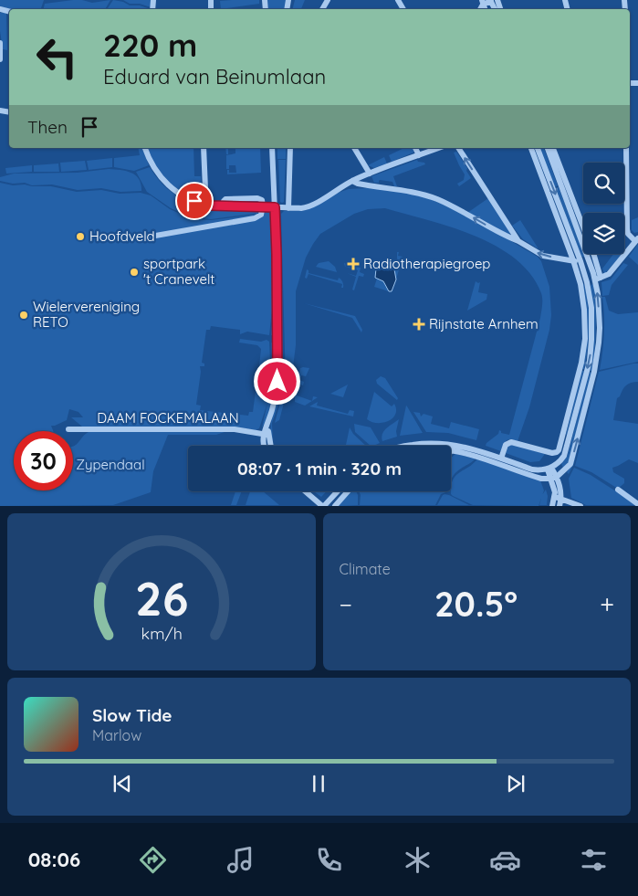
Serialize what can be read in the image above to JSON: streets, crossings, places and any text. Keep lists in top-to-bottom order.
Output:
{
  "streets": {
    "street": ["DAAM FOCKEMALAAN"]
  },
  "parks": ["Zypendaal"],
  "places": {
    "other": ["Hoofdveld", "sportpark 't Cranevelt", "Wielervereniging RETO"],
    "health": ["Radiotherapiegroep", "Rijnstate Arnhem"]
  },
  "page": {
    "turn": ["220 m", "Eduard van Beinumlaan"],
    "then": "Then",
    "limit": "30",
    "trip": "08:07 · 1 min · 320 m",
    "tile": "Climate",
    "heat": ["−", "20.5°", "+"],
    "song": ["Slow Tide", "Marlow"],
    "tabs": "08:06",
    "gauge": ["26", "km/h"]
  }
}
